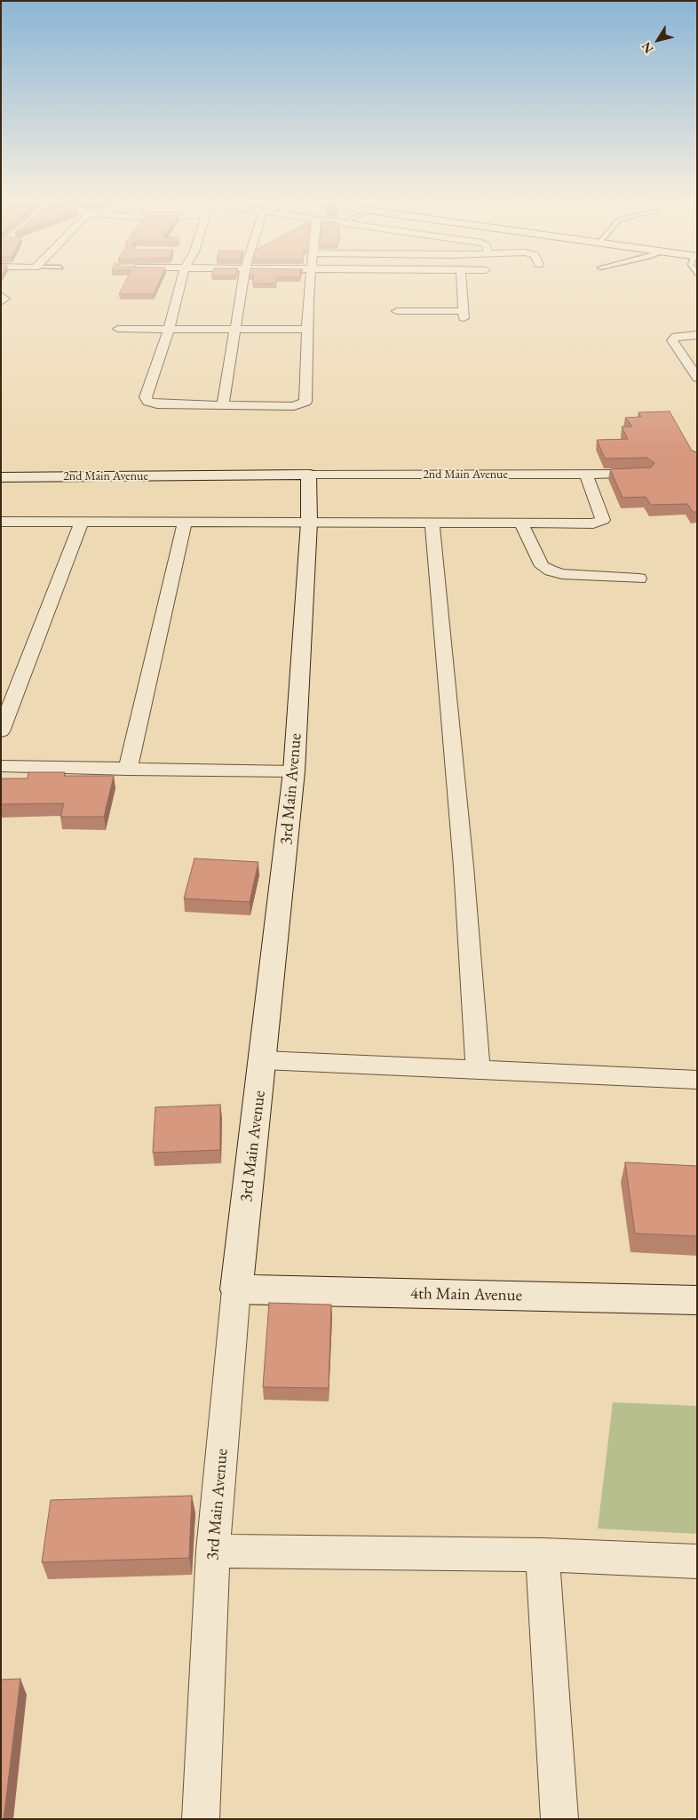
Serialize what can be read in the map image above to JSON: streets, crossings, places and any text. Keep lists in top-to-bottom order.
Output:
{
  "streets": {
    "street": ["2nd Main Avenue", "3rd Main Avenue", "4th Main Avenue"]
  },
  "crossings": [
    ["2nd Main Avenue", "3rd Main Avenue"],
    ["3rd Main Avenue", "4th Main Avenue"]
  ],
  "north": "bottom left"
}
